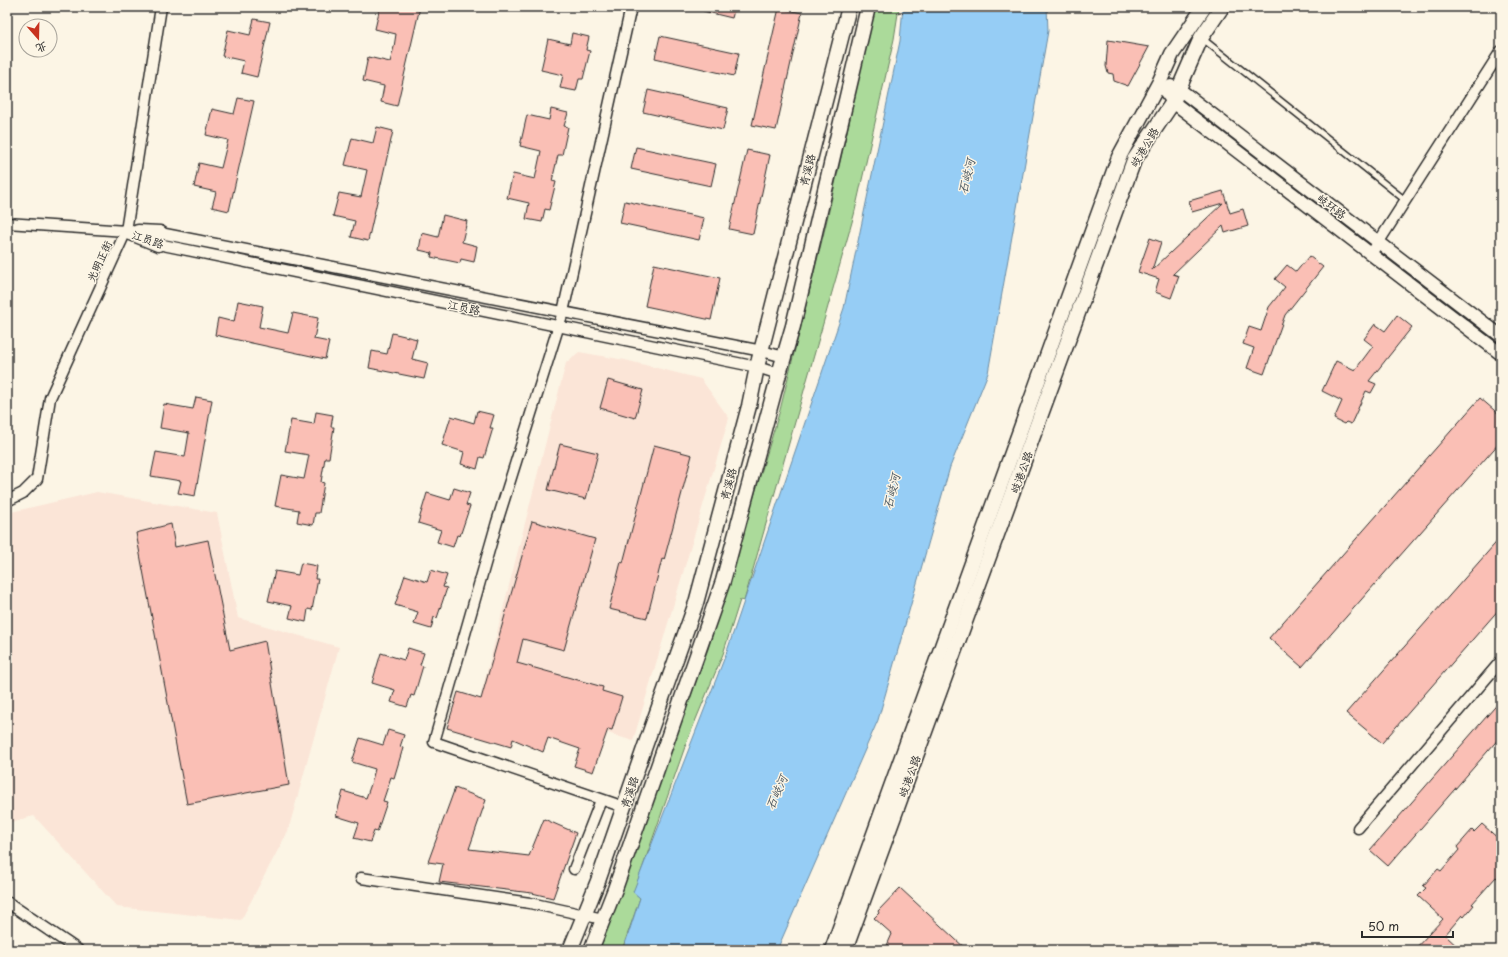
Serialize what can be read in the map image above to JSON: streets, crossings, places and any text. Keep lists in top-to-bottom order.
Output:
{
  "streets": {
    "main road": ["岐港公路", "青溪路", "江员路"],
    "street": ["岐环路", "光明正街"]
  },
  "crossings": [
    ["岐港公路", "岐环路"],
    ["青溪路", "江员路"],
    ["江员路", "光明正街"]
  ],
  "water": ["石岐河"],
  "scale_bar": "50 m",
  "north": "bottom"
}
